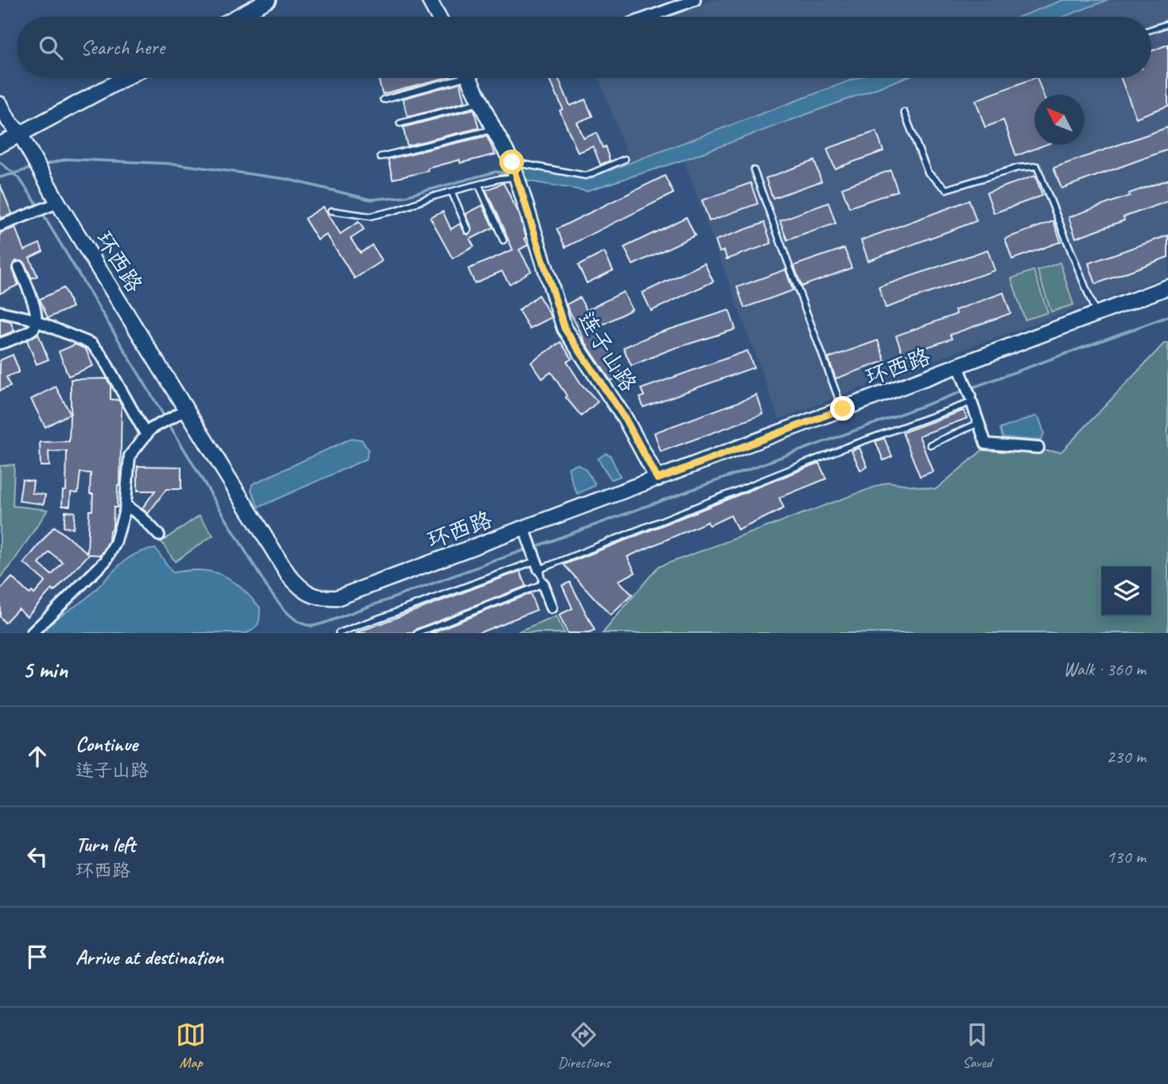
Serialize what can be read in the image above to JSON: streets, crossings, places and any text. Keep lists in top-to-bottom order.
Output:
{
  "streets": {
    "street": ["环西路", "连子山路"]
  },
  "crossings": [
    ["环西路", "连子山路"]
  ],
  "north": "top left",
  "page": {
    "search": "Search here",
    "heading": ["5 min", "Walk · 360 m"],
    "list": [
      ["Continue", "连子山路", "230 m"],
      ["Turn left", "环西路", "130 m"],
      "Arrive at destination"
    ],
    "nav": ["Map", "Directions", "Saved"]
  }
}
